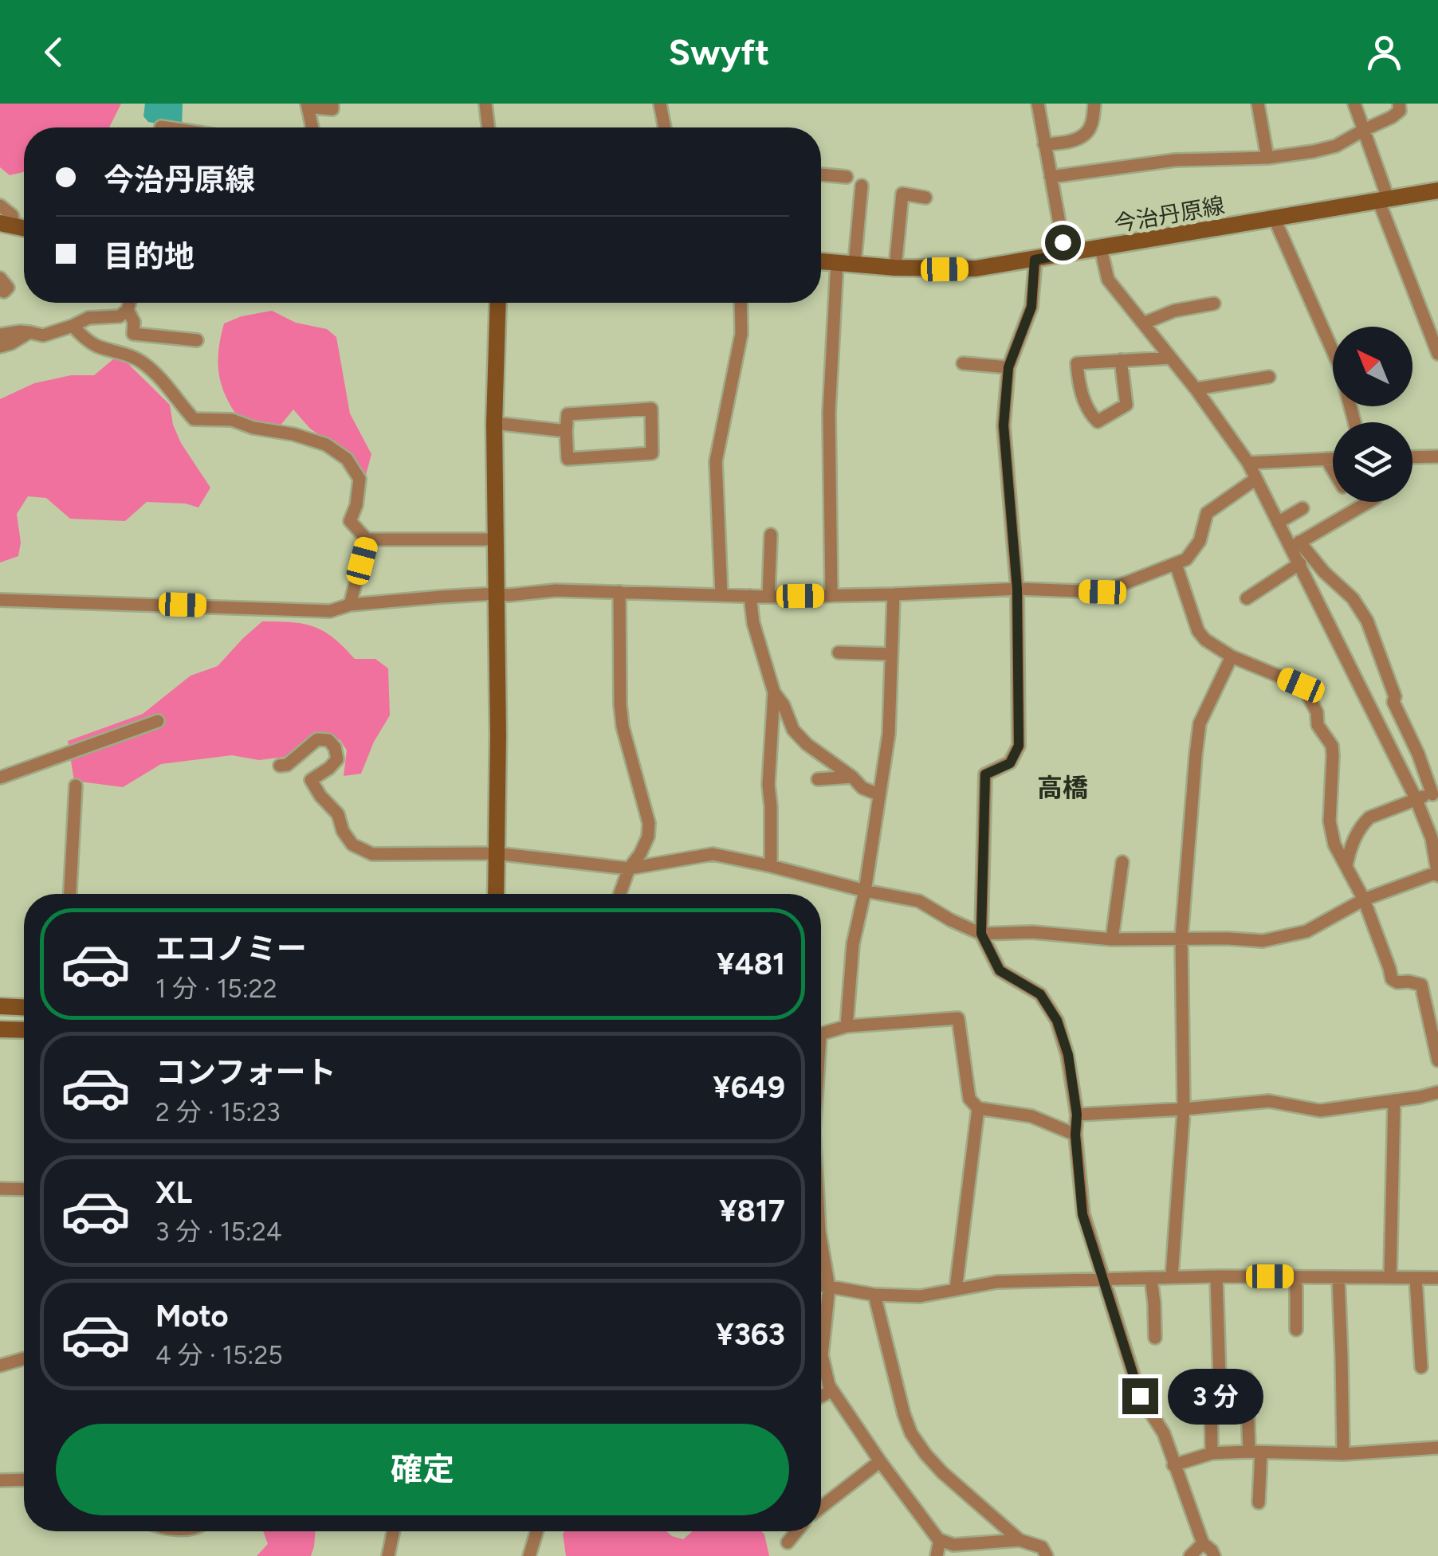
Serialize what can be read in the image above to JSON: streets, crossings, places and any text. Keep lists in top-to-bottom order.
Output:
{
  "streets": {
    "street": ["今治丹原線"]
  },
  "districts": ["高橋"],
  "north": "top left",
  "page": {
    "header": "Swyft",
    "banner": ["今治丹原線", "目的地"],
    "list": [
      {
        "name": "エコノミー",
        "note": "1 分 · 15:22",
        "value": "¥481"
      },
      {
        "name": "コンフォート",
        "note": "2 分 · 15:23",
        "value": "¥649"
      },
      {
        "name": "XL",
        "note": "3 分 · 15:24",
        "value": "¥817"
      },
      {
        "name": "Moto",
        "note": "4 分 · 15:25",
        "value": "¥363"
      }
    ],
    "bubble": "3 分",
    "buttons": "確定"
  }
}
